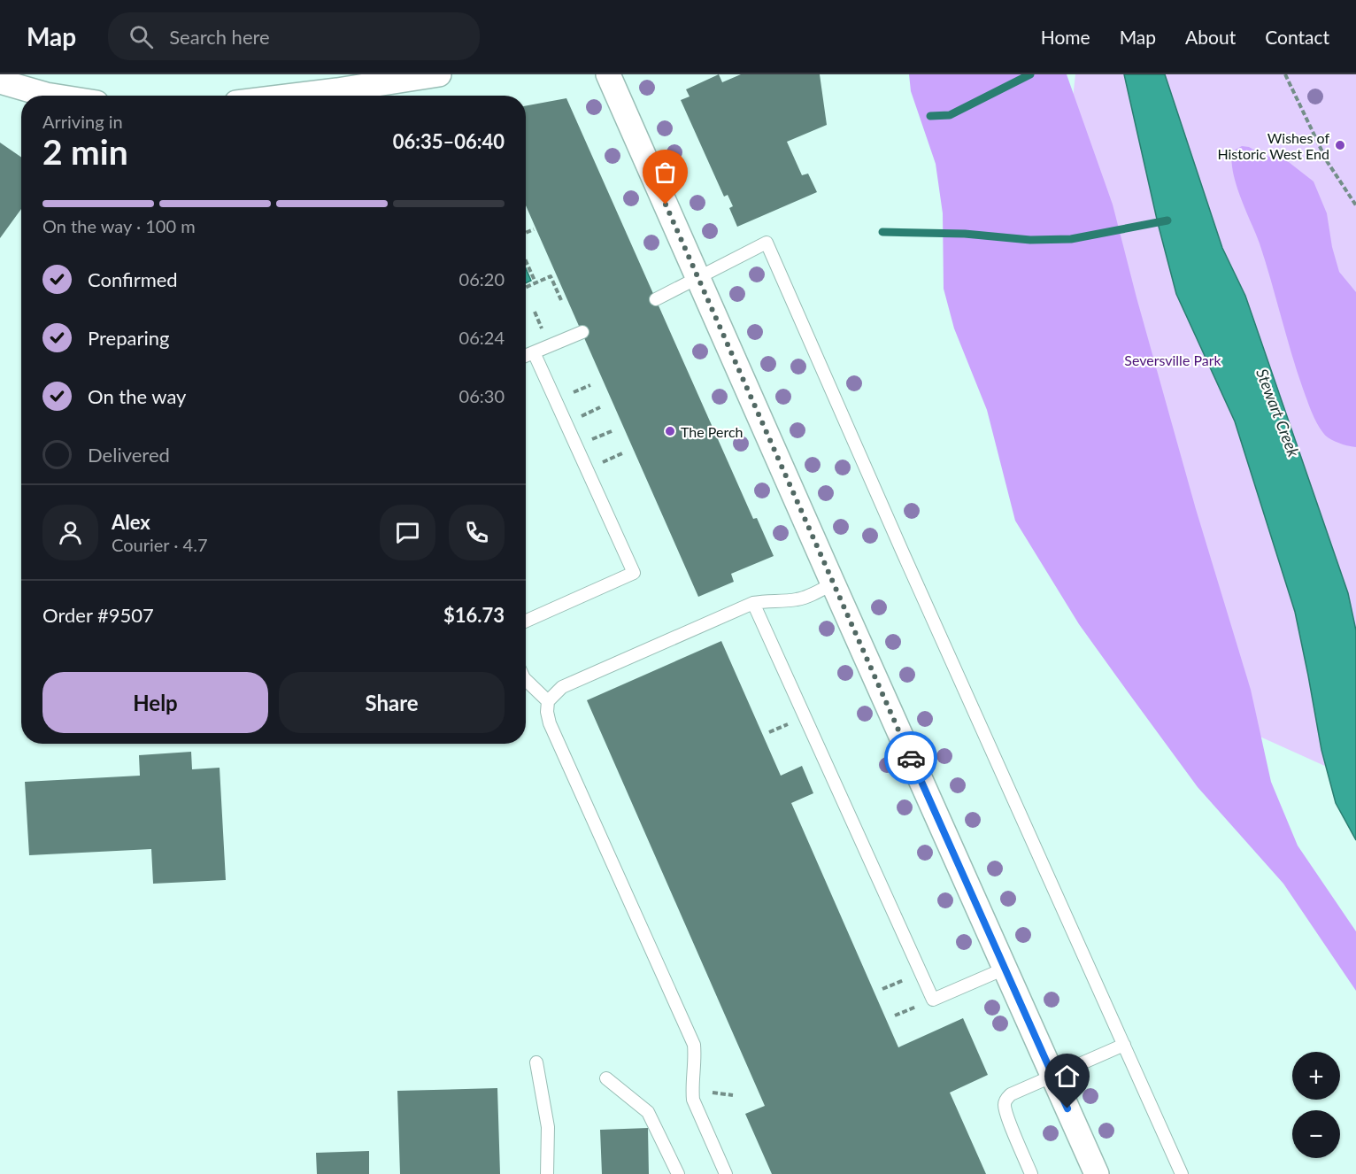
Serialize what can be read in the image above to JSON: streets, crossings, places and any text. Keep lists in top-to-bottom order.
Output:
{
  "water": ["Stewart Creek"],
  "parks": ["Seversville Park"],
  "places": ["Wishes of Historic West End", "The Perch"],
  "page": {
    "header": "Map",
    "search": "Search here",
    "nav": [
      "Home",
      "Map",
      "About",
      "Contact"
    ],
    "heading": ["2 min", "Arriving in", "06:35–06:40"],
    "panel": [
      "Alex",
      "Courier · 4.7",
      "Order #9507",
      "$16.73"
    ],
    "bar": "On the way · 100 m",
    "list": [
      ["Confirmed", "06:20"],
      ["Preparing", "06:24"],
      ["On the way", "06:30"],
      "Delivered"
    ],
    "buttons": ["Help", "Share"],
    "map_buttons": ["+", "−"]
  }
}
